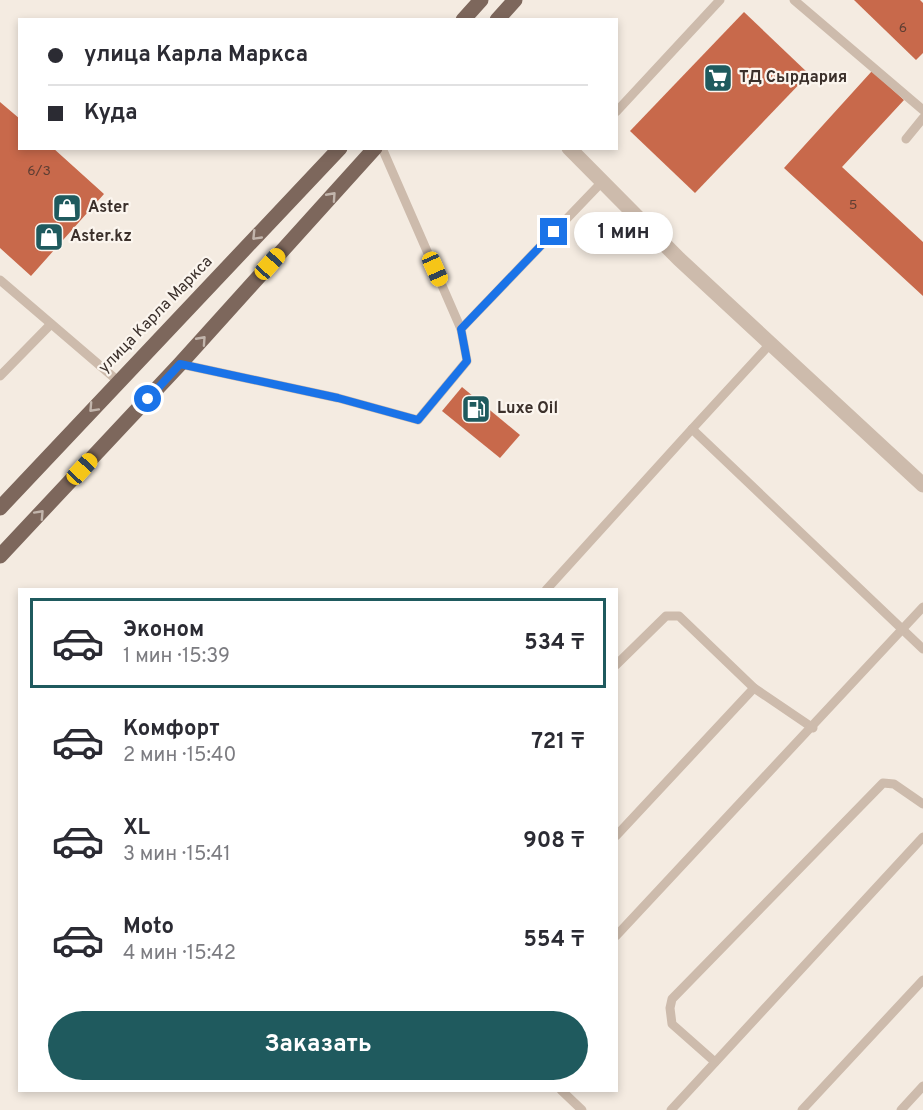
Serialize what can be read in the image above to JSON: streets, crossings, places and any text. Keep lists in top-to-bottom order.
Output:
{
  "streets": {
    "main road": ["улица Карла Маркса"]
  },
  "places": {
    "supermarket": ["ТД Сырдария"],
    "shop": ["Aster", "Aster.kz"],
    "fuel station": ["Luxe Oil"]
  },
  "house_numbers": ["6", "6/3", "5"],
  "page": {
    "banner": ["улица Карла Маркса", "Куда"],
    "bubble": "1 мин",
    "list": [
      {
        "name": "Эконом",
        "note": "1 мин · 15:39",
        "value": "534 ₸"
      },
      {
        "name": "Комфорт",
        "note": "2 мин · 15:40",
        "value": "721 ₸"
      },
      {
        "name": "XL",
        "note": "3 мин · 15:41",
        "value": "908 ₸"
      },
      {
        "name": "Moto",
        "note": "4 мин · 15:42",
        "value": "554 ₸"
      }
    ],
    "buttons": "Заказать"
  }
}
